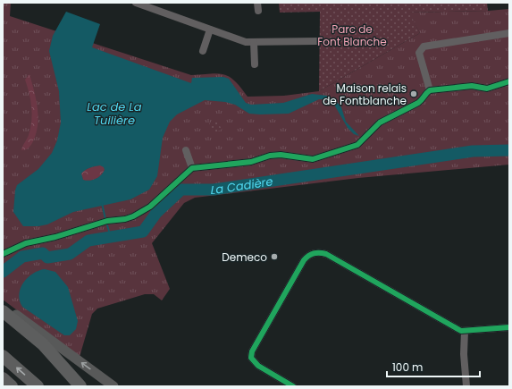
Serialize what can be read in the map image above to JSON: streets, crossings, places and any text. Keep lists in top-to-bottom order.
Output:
{
  "water": ["Lac de La Tuilière", "La Cadière"],
  "parks": ["Parc de Font Blanche"],
  "places": ["Maison relais de Fontblanche", "Demeco"],
  "scale_bar": "100 m"
}
